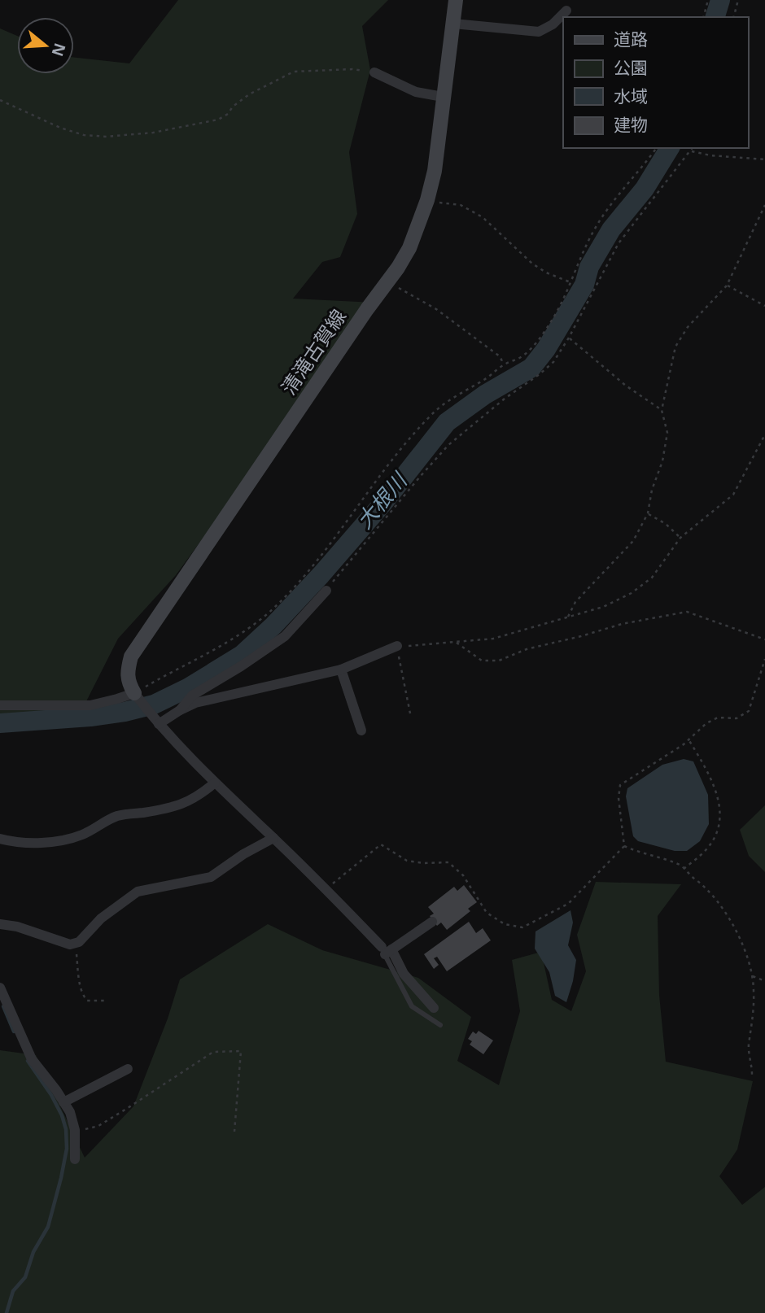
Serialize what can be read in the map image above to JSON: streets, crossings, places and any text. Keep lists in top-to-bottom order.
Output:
{
  "streets": {
    "main road": ["清滝古賀線"]
  },
  "water": ["大根川"],
  "legend": [
    "道路",
    "公園",
    "水域",
    "建物"
  ],
  "north": "right"
}
